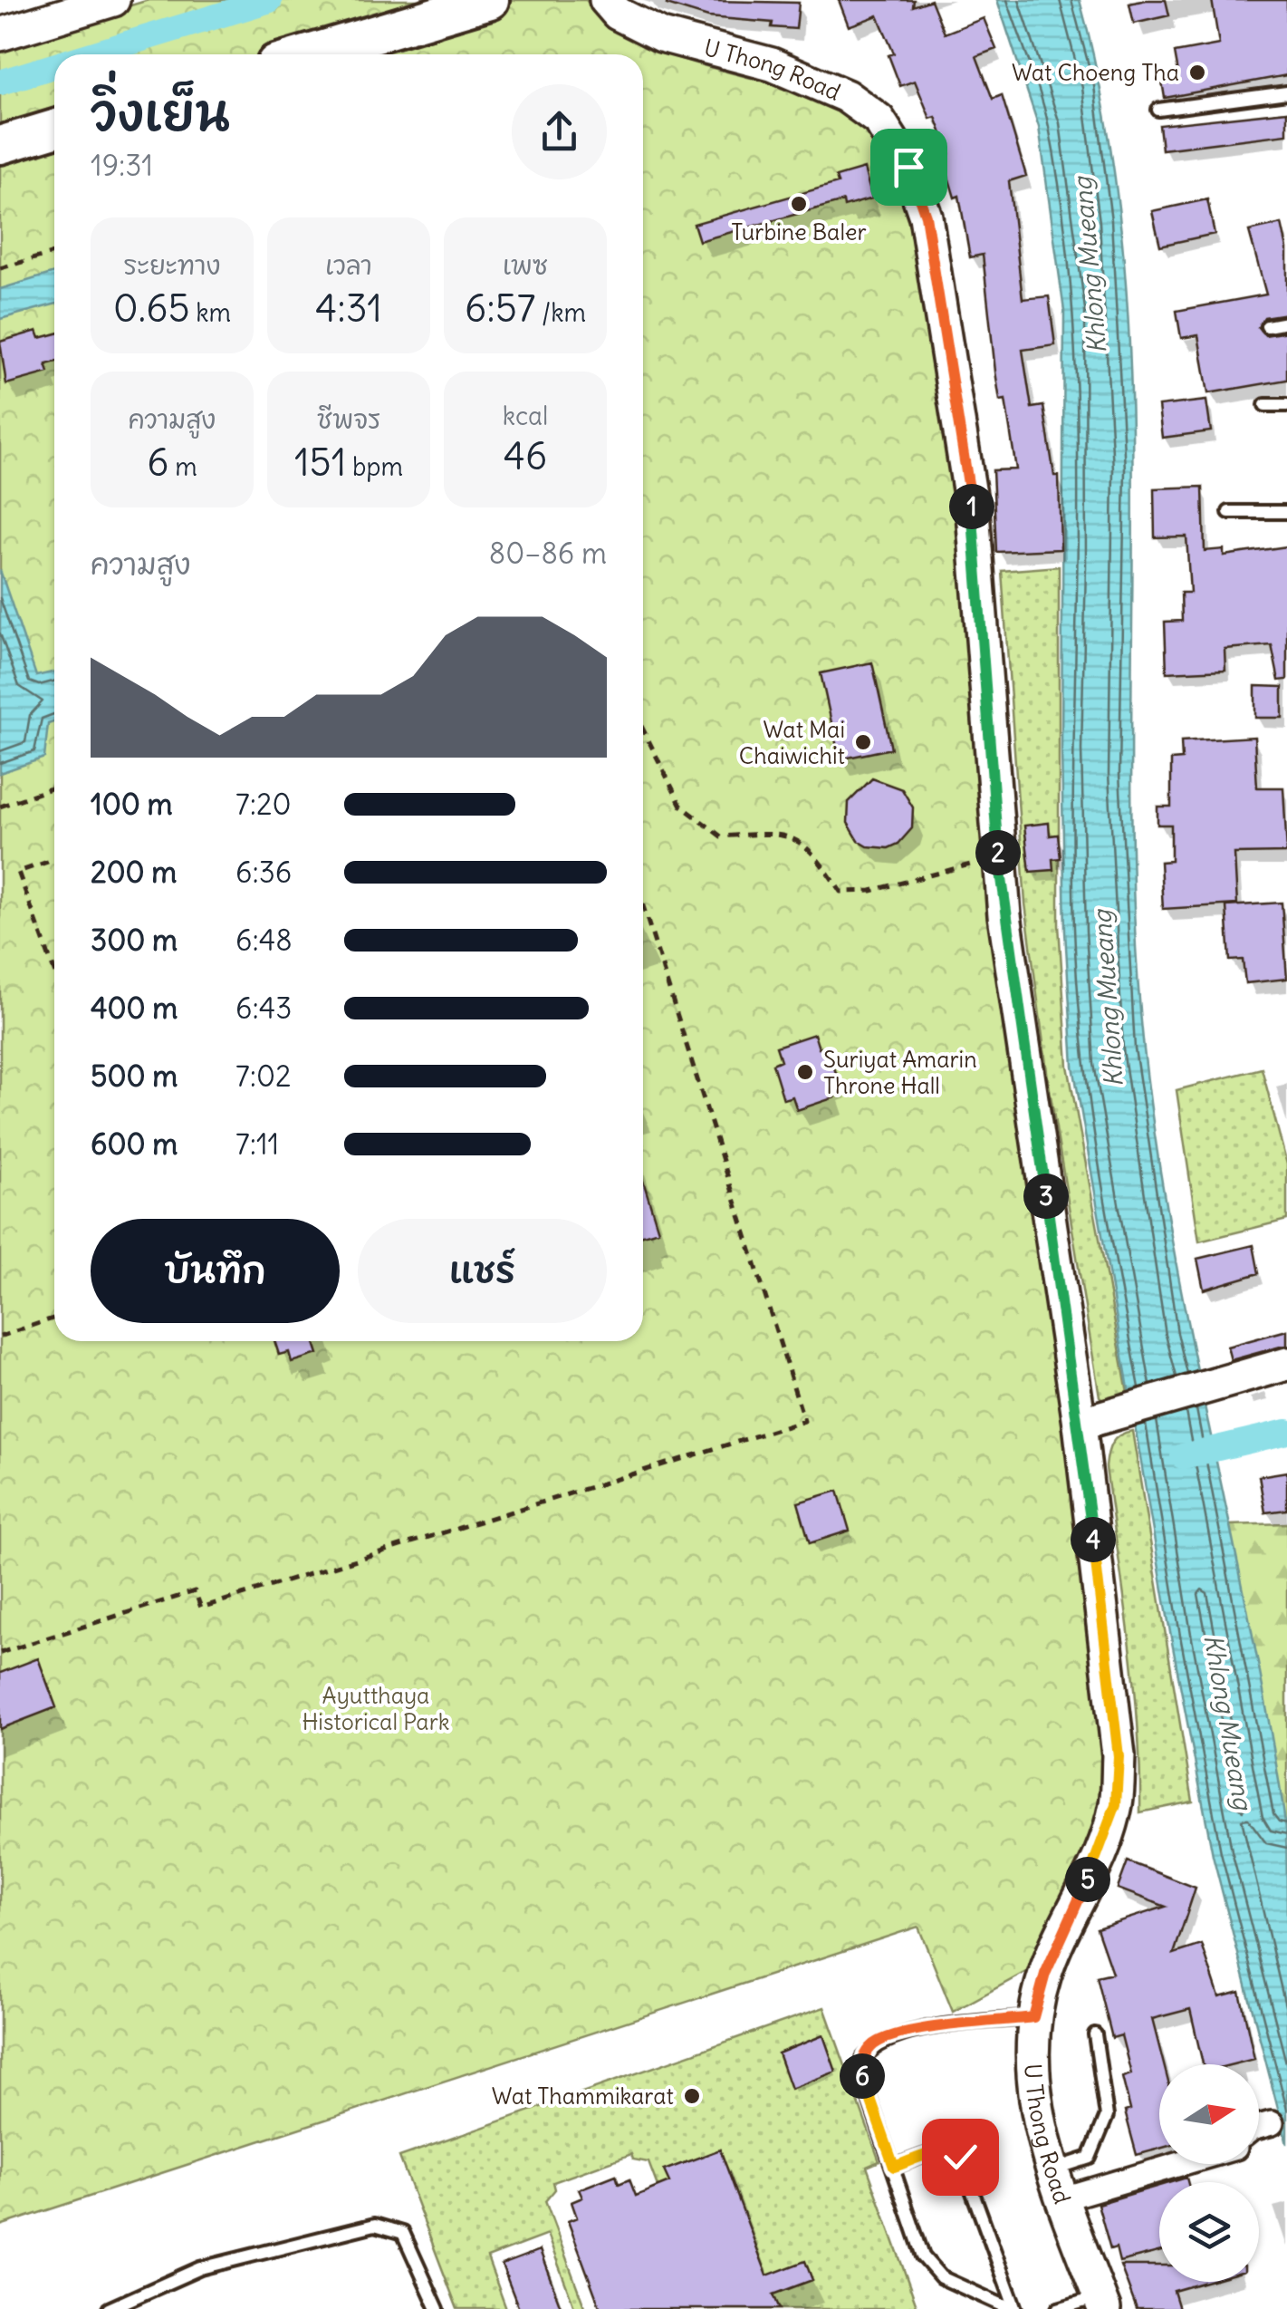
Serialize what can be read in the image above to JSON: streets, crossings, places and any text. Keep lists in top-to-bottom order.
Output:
{
  "streets": {
    "main road": ["U Thong Road"]
  },
  "water": ["Khlong Mueang"],
  "parks": ["Ayutthaya Historical Park"],
  "places": [
    "Wat Choeng Tha",
    "Turbine Baler",
    "Wat Mai Chaiwichit",
    "Suriyat Amarin Throne Hall",
    "Wat Thammikarat"
  ],
  "north": "right",
  "page": {
    "heading": ["วิ่งเย็น", "19:31"],
    "stats": [
      ["ระยะทาง", "0.65 km"],
      ["เวลา", "4:31"],
      ["เพซ", "6:57 /km"],
      ["ความสูง", "6 m"],
      ["ชีพจร", "151 bpm"],
      ["kcal", "46"]
    ],
    "pins": [
      "1",
      "2",
      "3",
      "4",
      "5",
      "6"
    ],
    "chart": ["ความสูง", "80–86 m"],
    "list": [
      {
        "name": "100 m",
        "note": "7:20"
      },
      {
        "name": "200 m",
        "note": "6:36"
      },
      {
        "name": "300 m",
        "note": "6:48"
      },
      {
        "name": "400 m",
        "note": "6:43"
      },
      {
        "name": "500 m",
        "note": "7:02"
      },
      {
        "name": "600 m",
        "note": "7:11"
      }
    ],
    "buttons": ["บันทึก", "แชร์"]
  }
}
